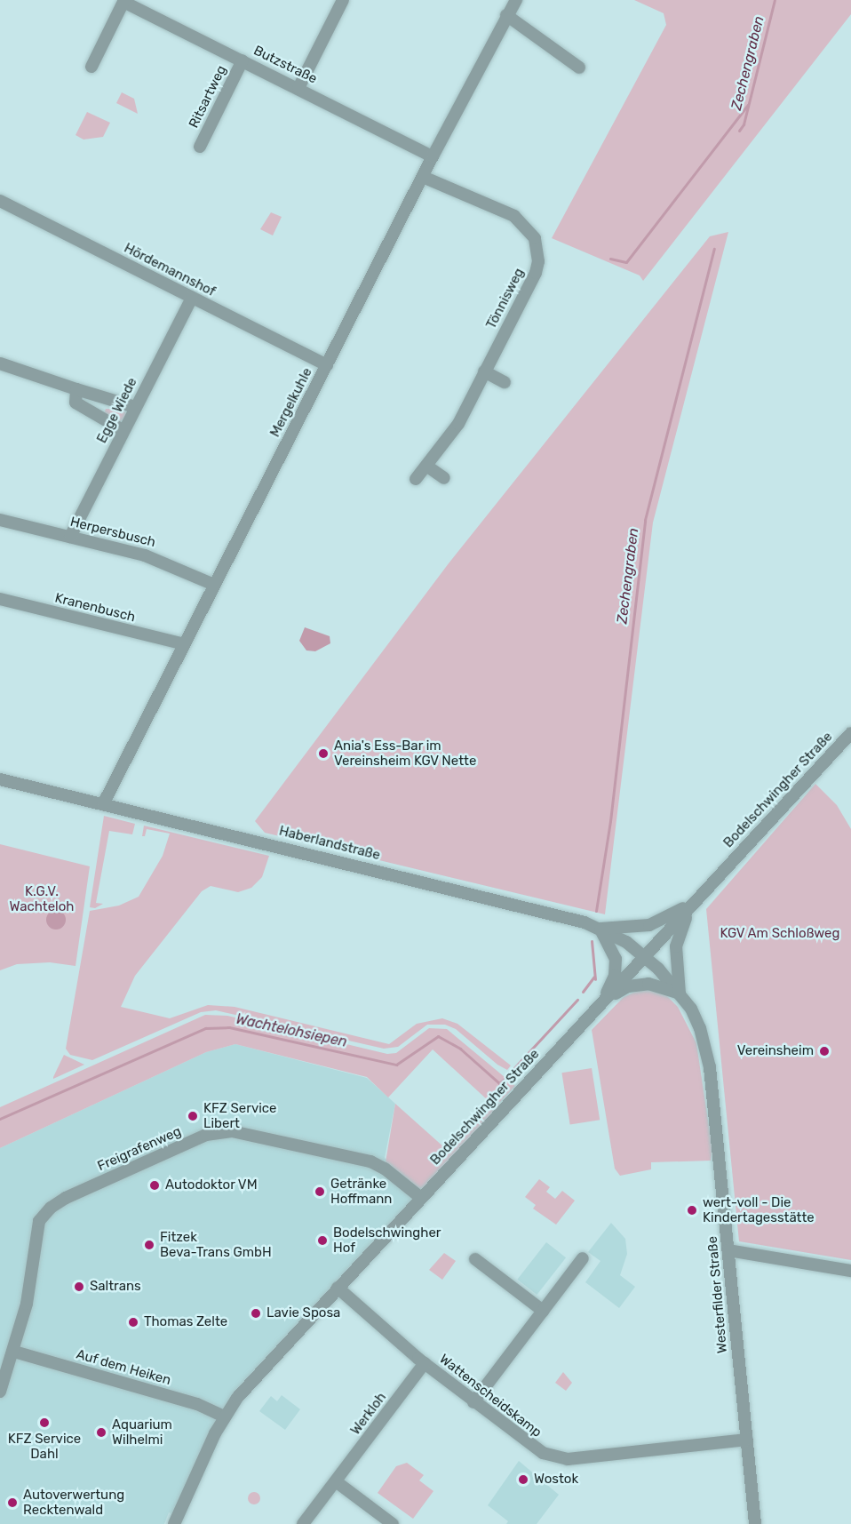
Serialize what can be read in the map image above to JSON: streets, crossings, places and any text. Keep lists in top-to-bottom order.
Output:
{
  "streets": {
    "street": [
      "Butzstraße",
      "Ritsartweg",
      "Hördemannshof",
      "Tönnisweg",
      "Mergelkuhle",
      "Egge Wiede",
      "Herpersbusch",
      "Kranenbusch",
      "Bodelschwingher Straße",
      "Haberlandstraße",
      "Freigrafenweg",
      "Westerfilder Straße",
      "Auf dem Heiken",
      "Wattenscheidskamp",
      "Werkloh"
    ]
  },
  "crossings": [
    ["Butzstraße", "Ritsartweg"],
    ["Butzstraße", "Mergelkuhle"],
    ["Hördemannshof", "Mergelkuhle"],
    ["Hördemannshof", "Egge Wiede"],
    ["Tönnisweg", "Mergelkuhle"],
    ["Mergelkuhle", "Herpersbusch"],
    ["Mergelkuhle", "Kranenbusch"],
    ["Mergelkuhle", "Haberlandstraße"],
    ["Egge Wiede", "Herpersbusch"],
    ["Bodelschwingher Straße", "Haberlandstraße"],
    ["Bodelschwingher Straße", "Freigrafenweg"],
    ["Bodelschwingher Straße", "Westerfilder Straße"],
    ["Bodelschwingher Straße", "Auf dem Heiken"],
    ["Bodelschwingher Straße", "Wattenscheidskamp"],
    ["Haberlandstraße", "Westerfilder Straße"],
    ["Freigrafenweg", "Auf dem Heiken"],
    ["Westerfilder Straße", "Wattenscheidskamp"],
    ["Wattenscheidskamp", "Werkloh"]
  ],
  "water": ["Zechengraben", "Wachtelohsiepen"],
  "parks": ["K.G.V. Wachteloh", "KGV Am Schloßweg"],
  "places": [
    "Ania's Ess-Bar im Vereinsheim KGV Nette",
    "Vereinsheim",
    "KFZ Service Libert",
    "Autodoktor VM",
    "Getränke Hoffmann",
    "wert-voll - Die Kindertagesstätte",
    "Bodelschwingher Hof",
    "Fitzek Beva-Trans GmbH",
    "Saltrans",
    "Lavie Sposa",
    "Thomas Zelte",
    "KFZ Service Dahl",
    "Aquarium Wilhelmi",
    "Wostok",
    "Autoverwertung Recktenwald"
  ]
}
